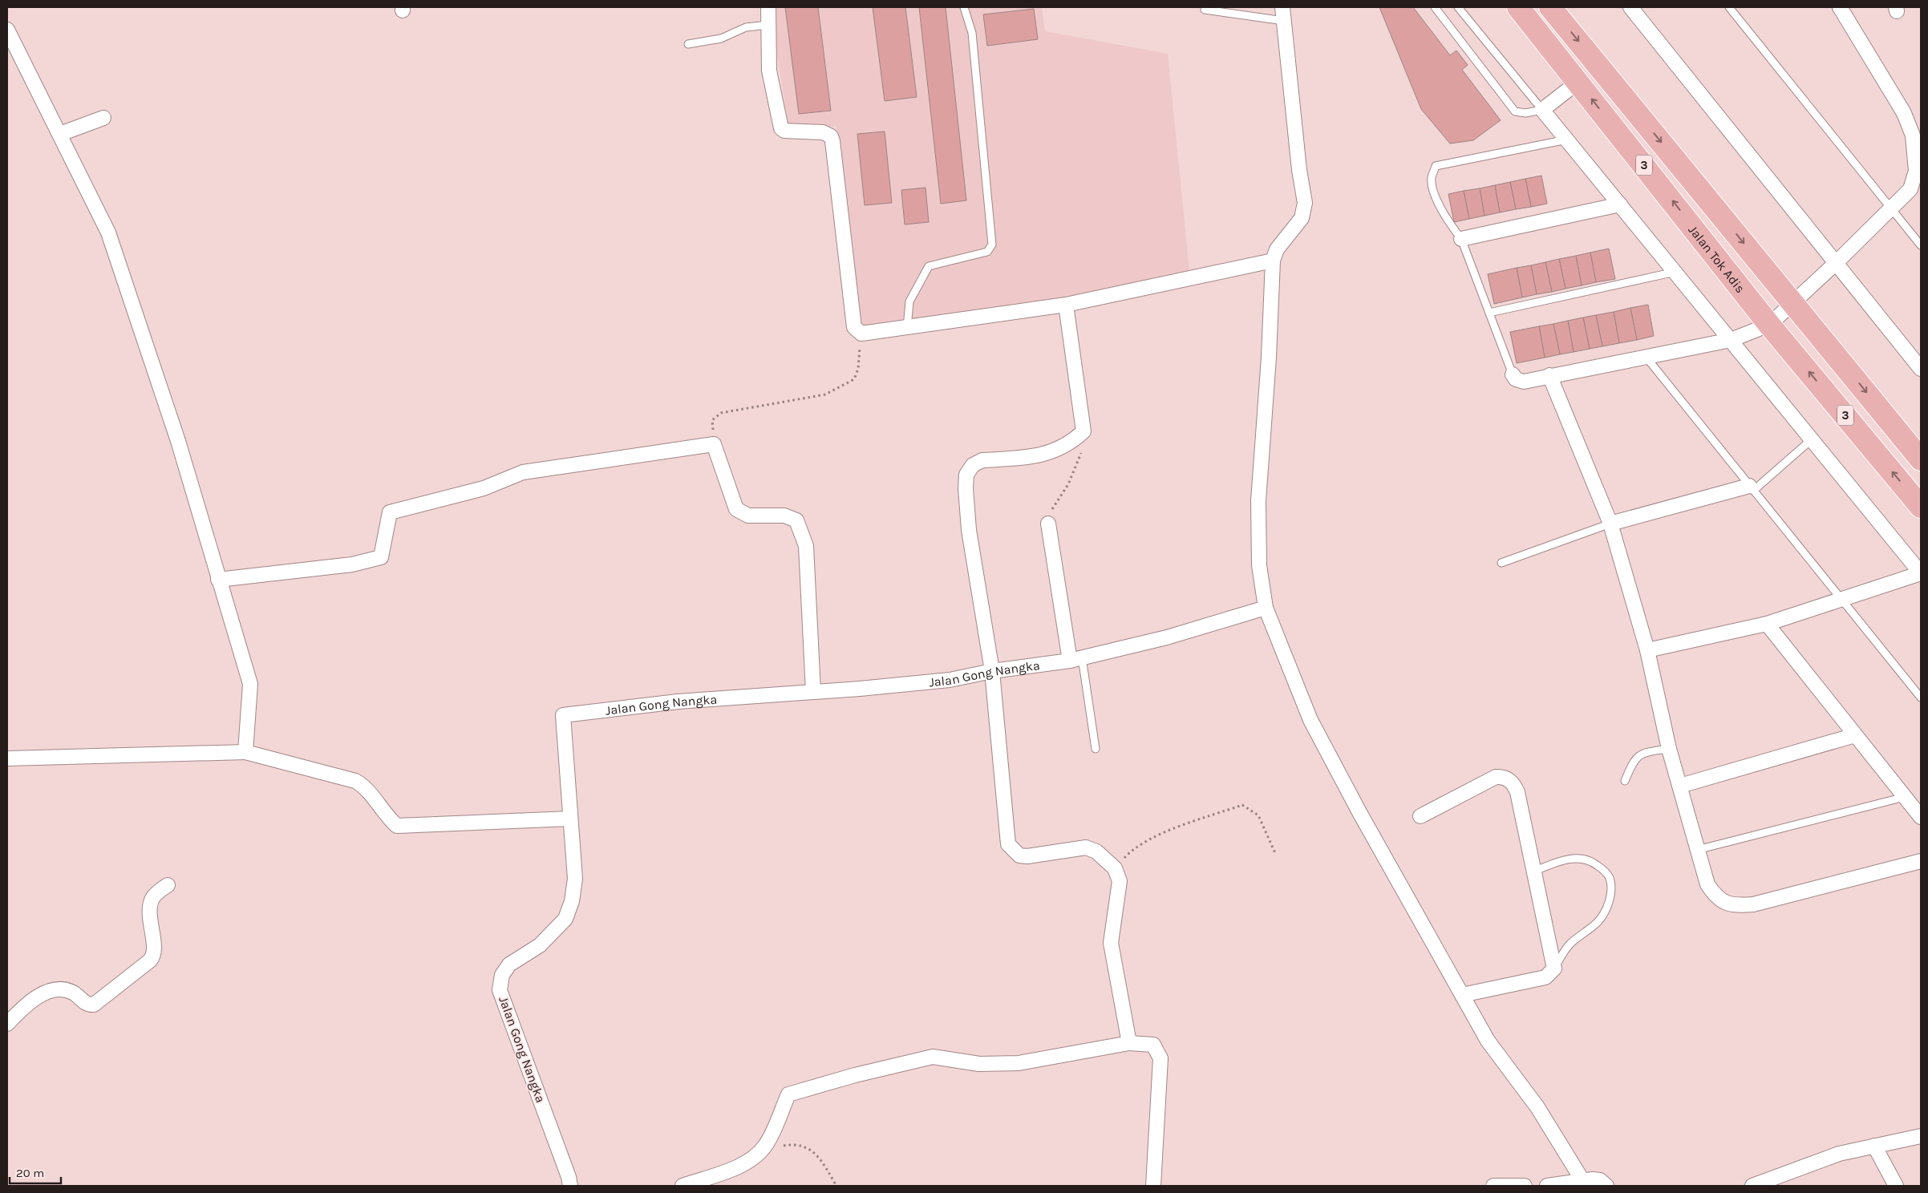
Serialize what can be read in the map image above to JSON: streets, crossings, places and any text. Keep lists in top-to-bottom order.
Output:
{
  "streets": {
    "main road": ["3", "Jalan Tok Adis"],
    "street": ["Jalan Gong Nangka"]
  },
  "scale_bar": "20 m"
}
